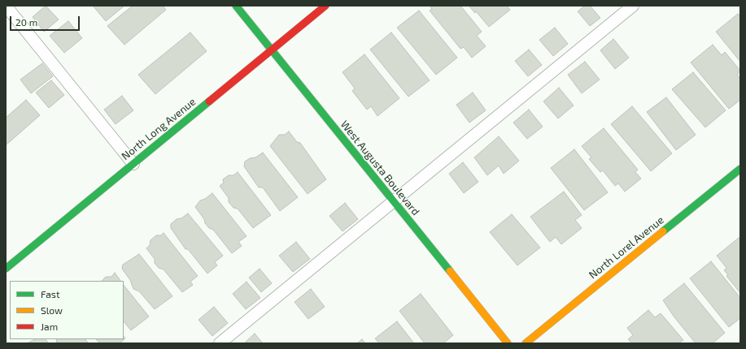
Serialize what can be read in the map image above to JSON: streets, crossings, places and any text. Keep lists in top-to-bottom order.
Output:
{
  "streets": {
    "street": ["North Long Avenue", "West Augusta Boulevard", "North Lorel Avenue"]
  },
  "crossings": [
    ["North Long Avenue", "West Augusta Boulevard"]
  ],
  "legend": ["Fast", "Slow", "Jam"],
  "scale_bar": "20 m"
}
